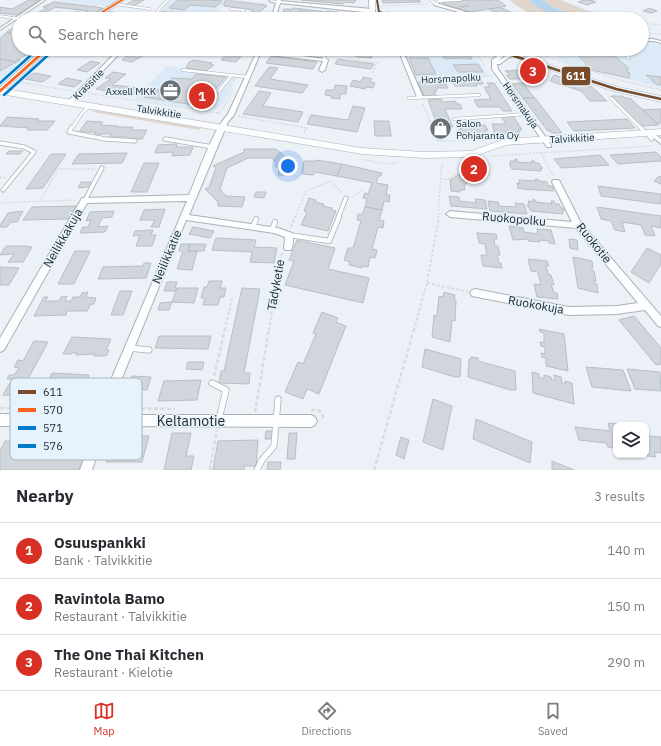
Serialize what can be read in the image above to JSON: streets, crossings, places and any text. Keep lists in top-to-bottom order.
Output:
{
  "streets": {
    "main road": ["Talvikkitie"],
    "street": [
      "Krassitie",
      "Horsmakuja",
      "Ruokopolku",
      "Neilikkakuja",
      "Ruokotie",
      "Neilikkatie",
      "Tädyketie",
      "Ruokokuja",
      "Keltamotie"
    ],
    "path": ["Horsmapolku"]
  },
  "crossings": [
    ["Krassitie", "Talvikkitie"],
    ["Horsmakuja", "Talvikkitie"],
    ["Talvikkitie", "Neilikkatie"],
    ["Ruokopolku", "Ruokotie"],
    ["Neilikkakuja", "Neilikkatie"],
    ["Ruokotie", "Ruokokuja"],
    ["Tädyketie", "Keltamotie"]
  ],
  "places": {
    "office": ["Axxell MKK"],
    "shop": ["Salon Pohjaranta Oy"]
  },
  "lines": [
    "transit line 611",
    "transit line 570",
    "transit line 571",
    "transit line 576"
  ],
  "legend": [
    "611",
    "570",
    "571",
    "576"
  ],
  "page": {
    "search": "Search here",
    "pins": ["3", "1", "2"],
    "heading": ["Nearby", "3 results"],
    "list": [
      {
        "mark": "1",
        "name": "Osuuspankki",
        "note": "Bank · Talvikkitie",
        "value": "140 m"
      },
      {
        "mark": "2",
        "name": "Ravintola Bamo",
        "note": "Restaurant · Talvikkitie",
        "value": "150 m"
      },
      {
        "mark": "3",
        "name": "The One Thai Kitchen",
        "note": "Restaurant · Kielotie",
        "value": "290 m"
      }
    ],
    "nav": ["Map", "Directions", "Saved"]
  }
}
